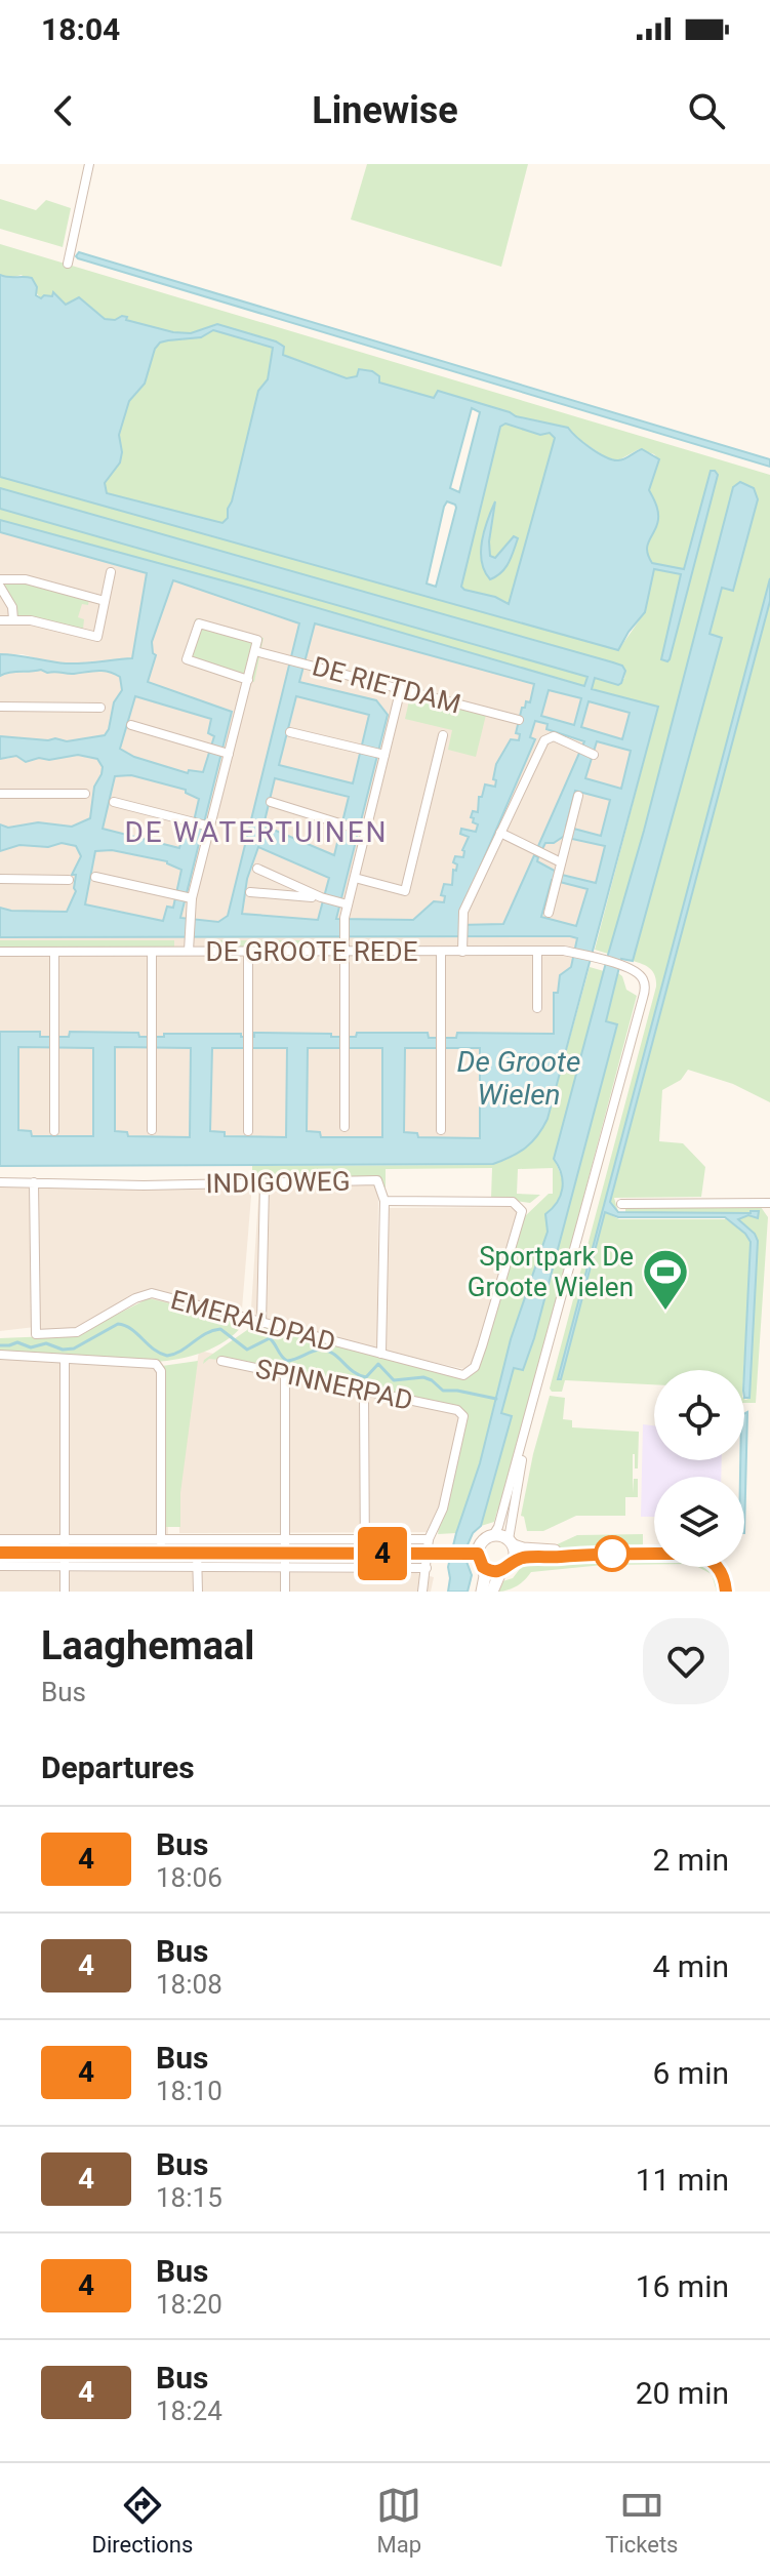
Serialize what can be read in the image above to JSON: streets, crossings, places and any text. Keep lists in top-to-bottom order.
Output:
{
  "streets": {
    "street": [
      "DE RIETDAM",
      "DE GROOTE REDE",
      "INDIGOWEG",
      "EMERALDPAD",
      "SPINNERPAD"
    ]
  },
  "crossings": [
    ["INDIGOWEG", "EMERALDPAD"]
  ],
  "districts": ["DE WATERTUINEN"],
  "water": ["De Groote Wielen"],
  "places": {
    "sports": ["Sportpark De Groote Wielen"]
  },
  "lines": ["bus line 4"],
  "page": {
    "status": "18:04",
    "header": "Linewise",
    "on_map": "4",
    "heading": [
      ["Laaghemaal", "Bus"],
      "Departures"
    ],
    "list": [
      {
        "mark": "4",
        "name": "Bus",
        "note": "18:06",
        "value": "2 min"
      },
      {
        "mark": "4",
        "name": "Bus",
        "note": "18:08",
        "value": "4 min"
      },
      {
        "mark": "4",
        "name": "Bus",
        "note": "18:10",
        "value": "6 min"
      },
      {
        "mark": "4",
        "name": "Bus",
        "note": "18:15",
        "value": "11 min"
      },
      {
        "mark": "4",
        "name": "Bus",
        "note": "18:20",
        "value": "16 min"
      },
      {
        "mark": "4",
        "name": "Bus",
        "note": "18:24",
        "value": "20 min"
      }
    ],
    "tabs": ["Directions", "Map", "Tickets"]
  }
}
